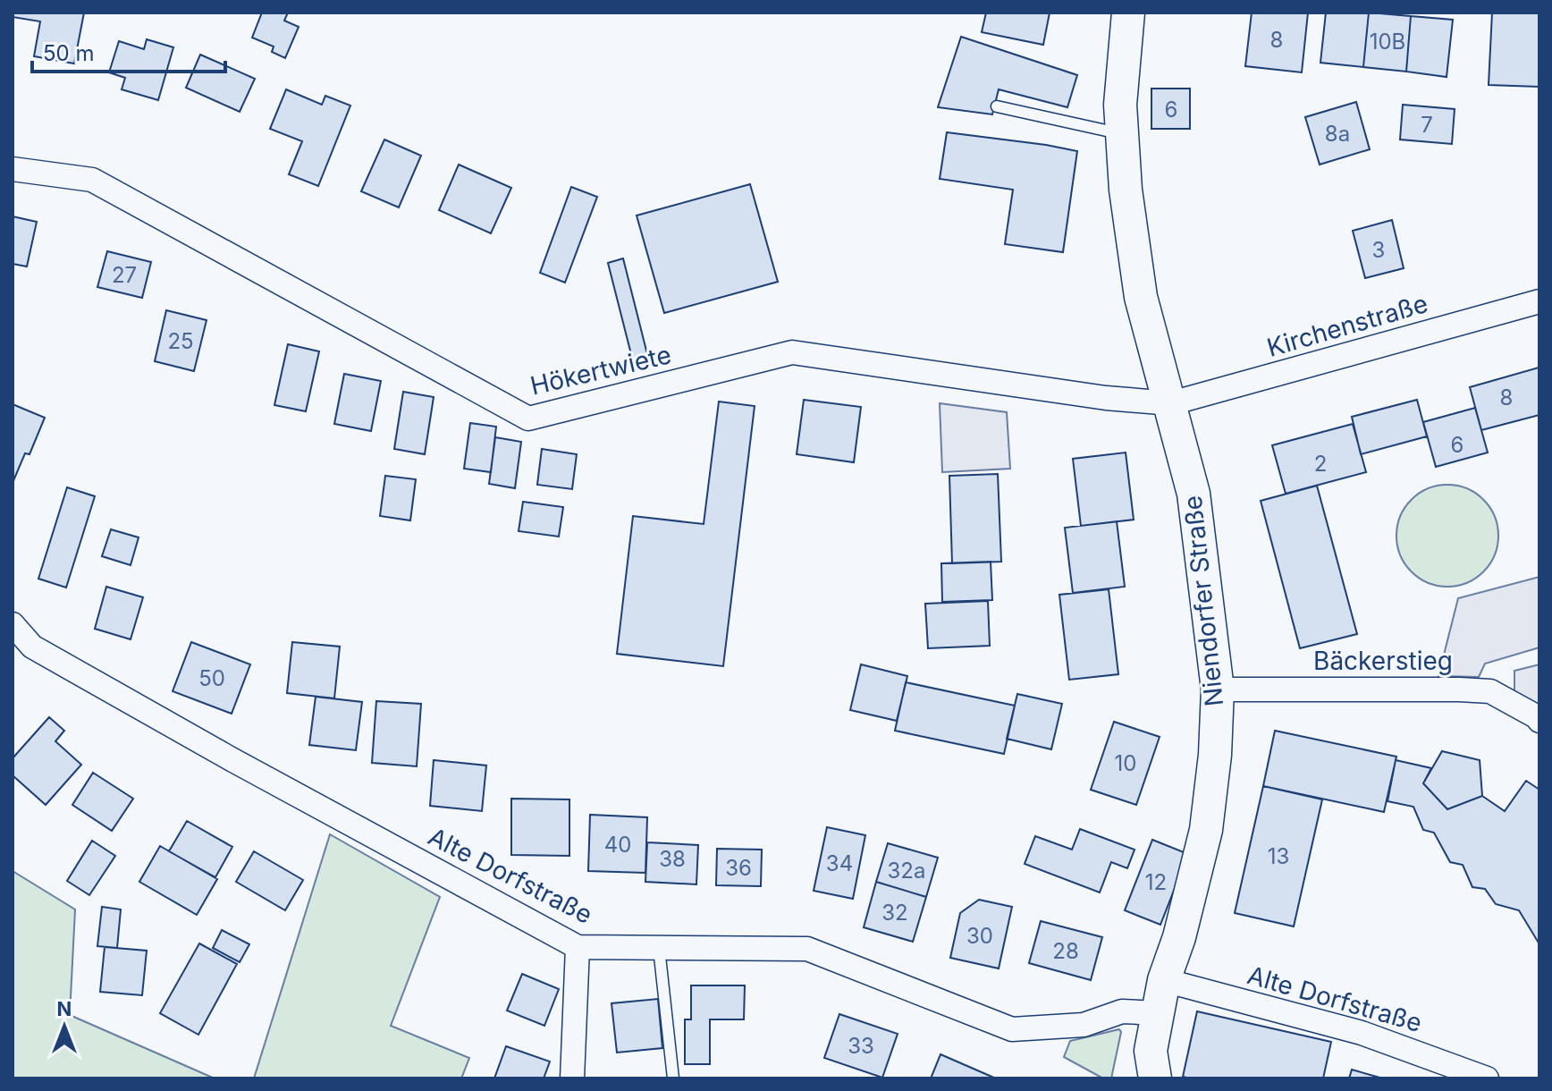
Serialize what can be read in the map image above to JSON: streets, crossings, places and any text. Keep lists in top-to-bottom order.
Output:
{
  "streets": {
    "main road": ["Niendorfer Straße"],
    "street": [
      "Kirchenstraße",
      "Hökertwiete",
      "Bäckerstieg",
      "Alte Dorfstraße"
    ]
  },
  "crossings": [
    ["Kirchenstraße", "Hökertwiete"],
    ["Kirchenstraße", "Niendorfer Straße"],
    ["Hökertwiete", "Niendorfer Straße"],
    ["Niendorfer Straße", "Bäckerstieg"],
    ["Niendorfer Straße", "Alte Dorfstraße"]
  ],
  "house_numbers": [
    "8",
    "10B",
    "6",
    "7",
    "8a",
    "3",
    "27",
    "25",
    "8",
    "6",
    "2",
    "50",
    "10",
    "40",
    "13",
    "38",
    "34",
    "36",
    "32a",
    "12",
    "32",
    "30",
    "28",
    "33"
  ],
  "scale_bar": "50 m",
  "north": "top"
}
